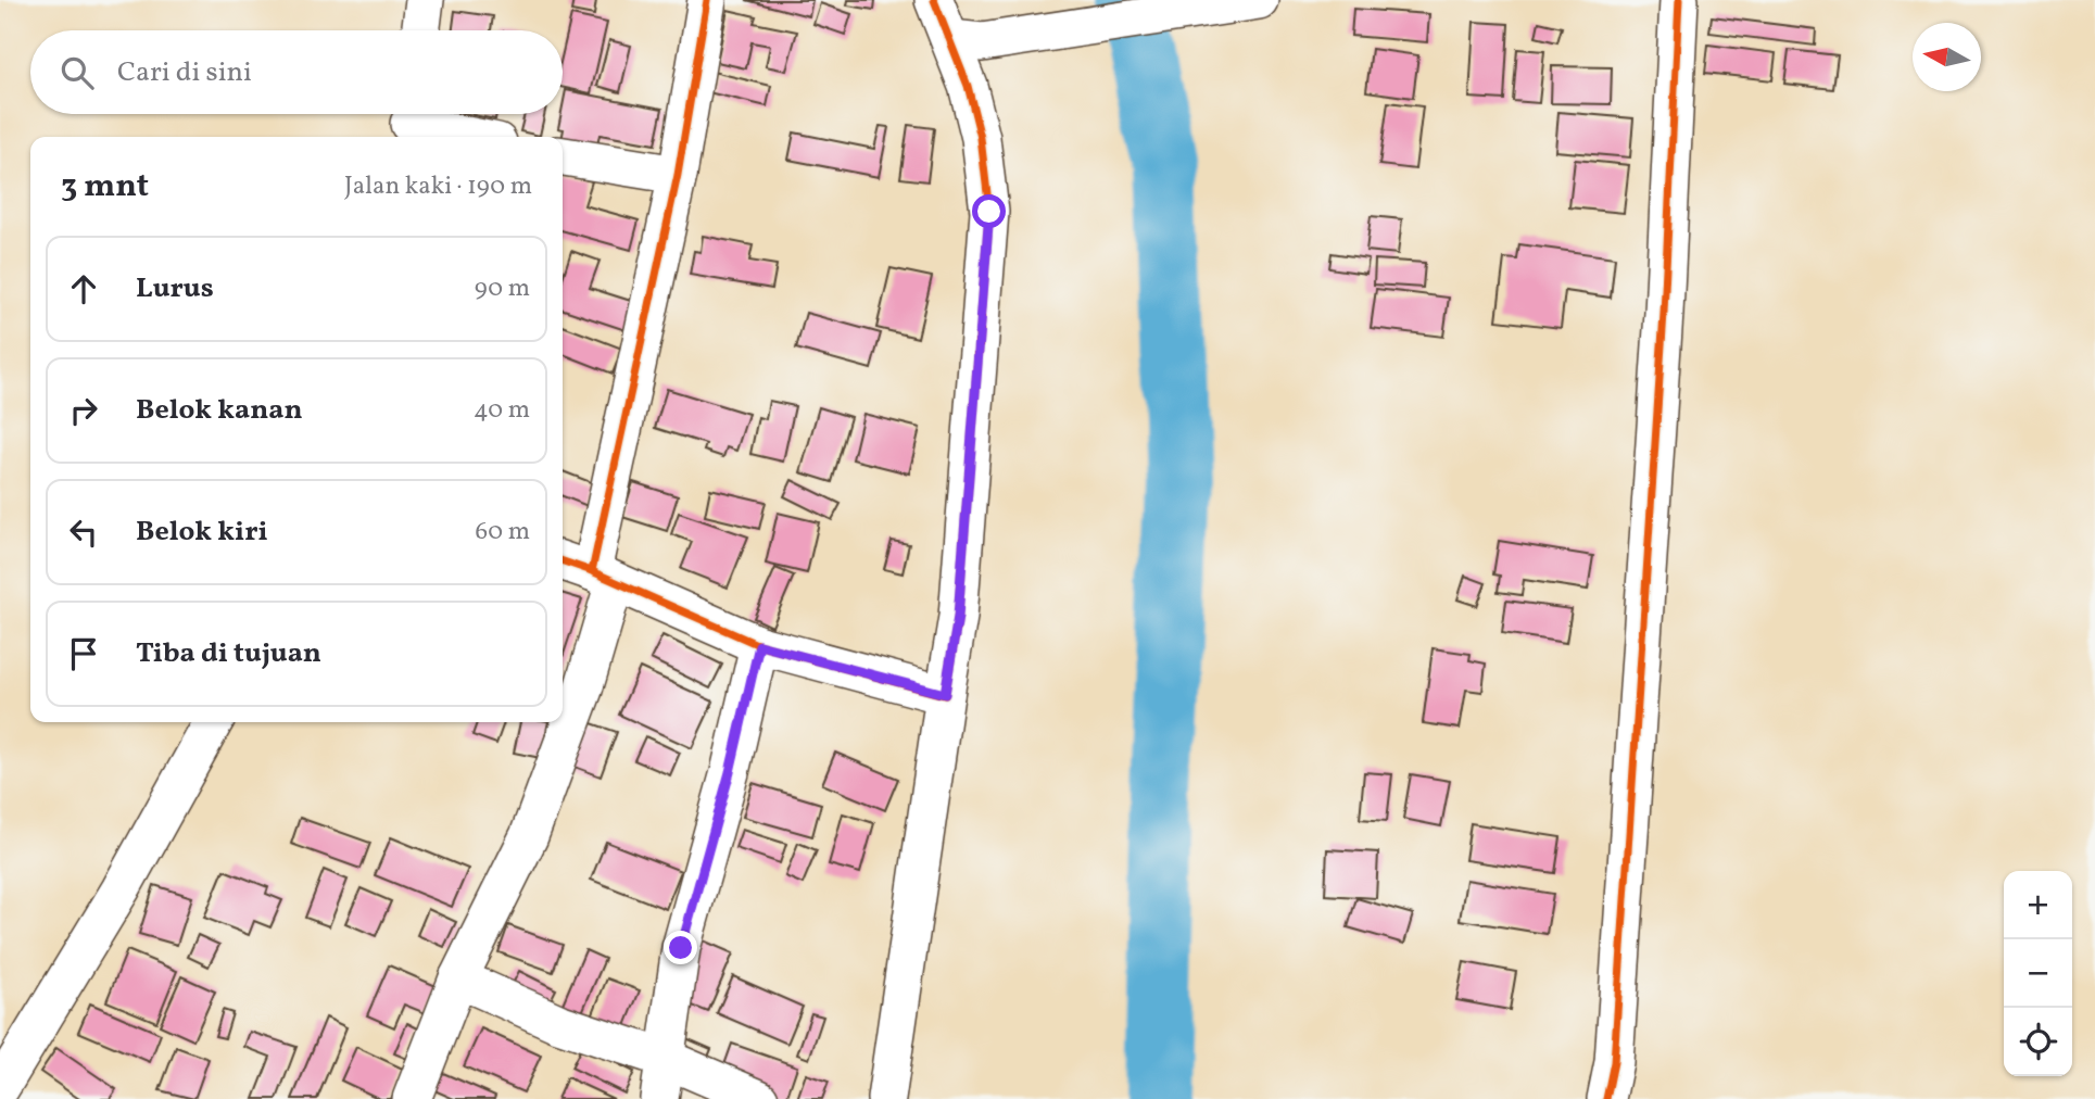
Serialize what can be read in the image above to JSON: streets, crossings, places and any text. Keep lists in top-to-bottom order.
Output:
{
  "north": "left",
  "page": {
    "search": "Cari di sini",
    "heading": ["3 mnt", "Jalan kaki · 190 m"],
    "list": [
      ["Lurus", "90 m"],
      ["Belok kanan", "40 m"],
      ["Belok kiri", "60 m"],
      "Tiba di tujuan"
    ],
    "map_buttons": ["+", "−"]
  }
}
